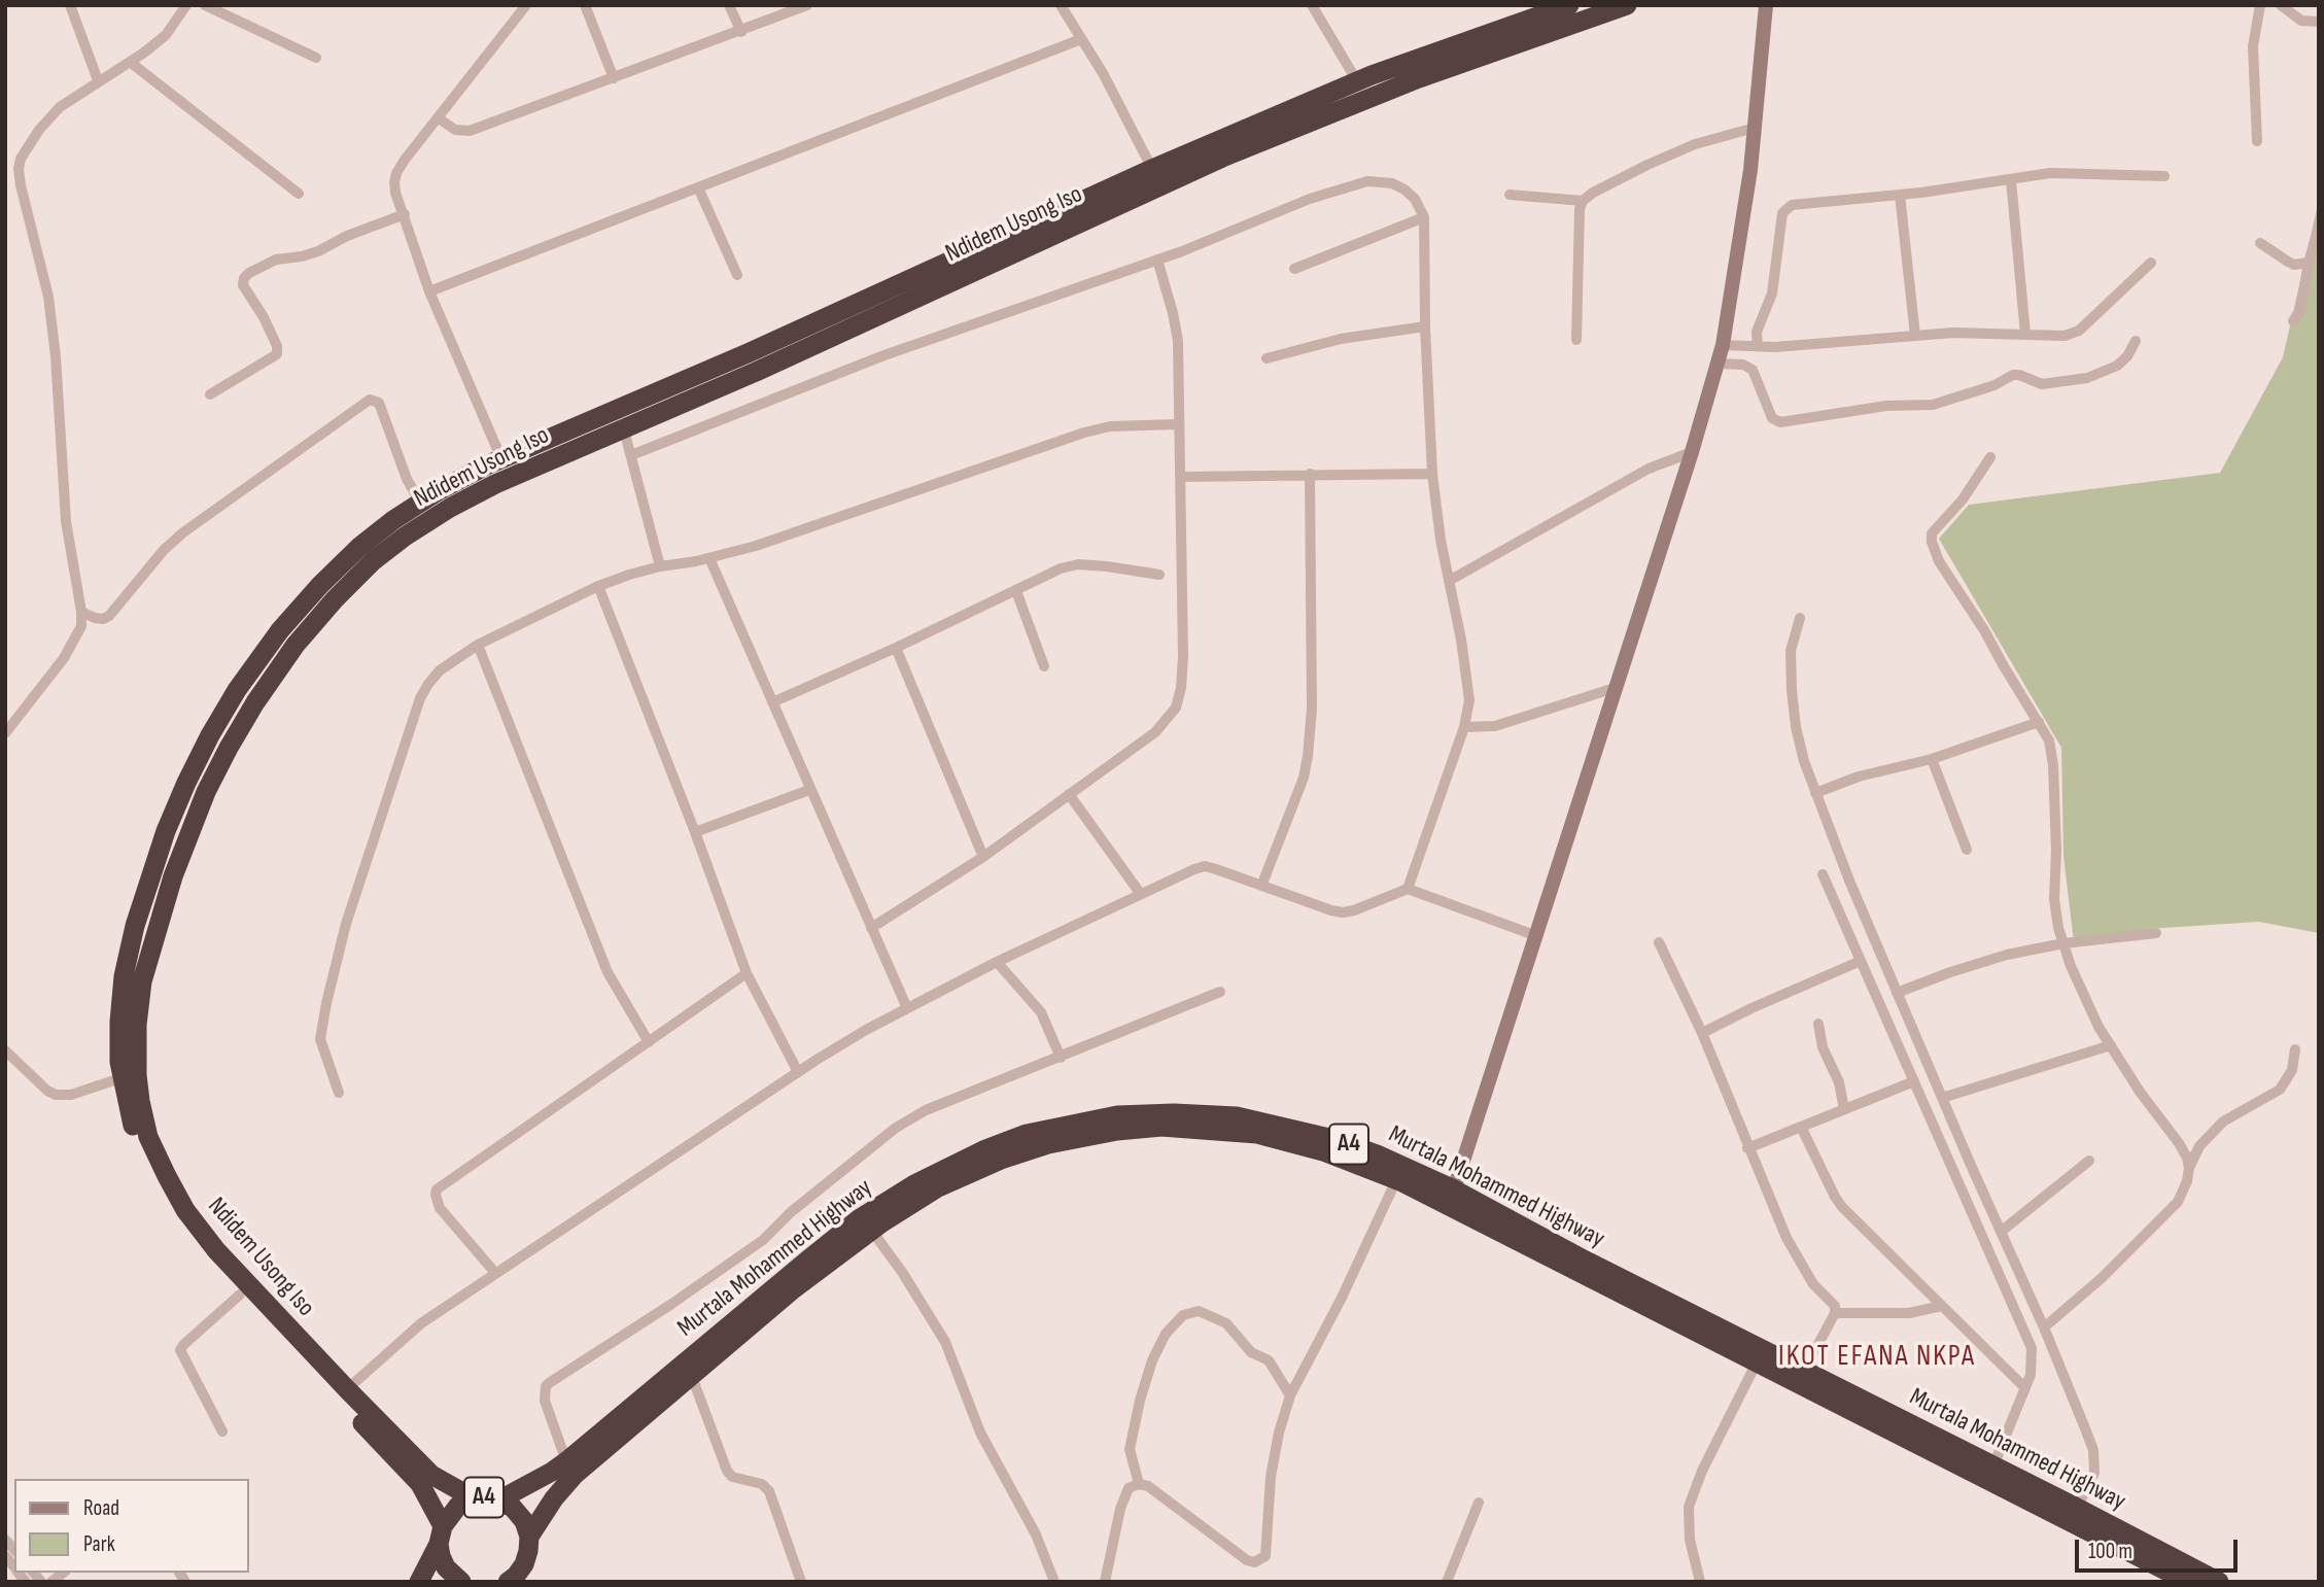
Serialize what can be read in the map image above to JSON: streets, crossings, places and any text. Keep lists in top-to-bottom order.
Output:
{
  "streets": {
    "highway": ["Ndidem Usong Iso", "A4", "Murtala Mohammed Highway"]
  },
  "crossings": [
    ["Ndidem Usong Iso", "A4"],
    ["A4", "Murtala Mohammed Highway"]
  ],
  "districts": ["IKOT EFANA NKPA"],
  "legend": ["Road", "Park"],
  "scale_bar": "100 m"
}
